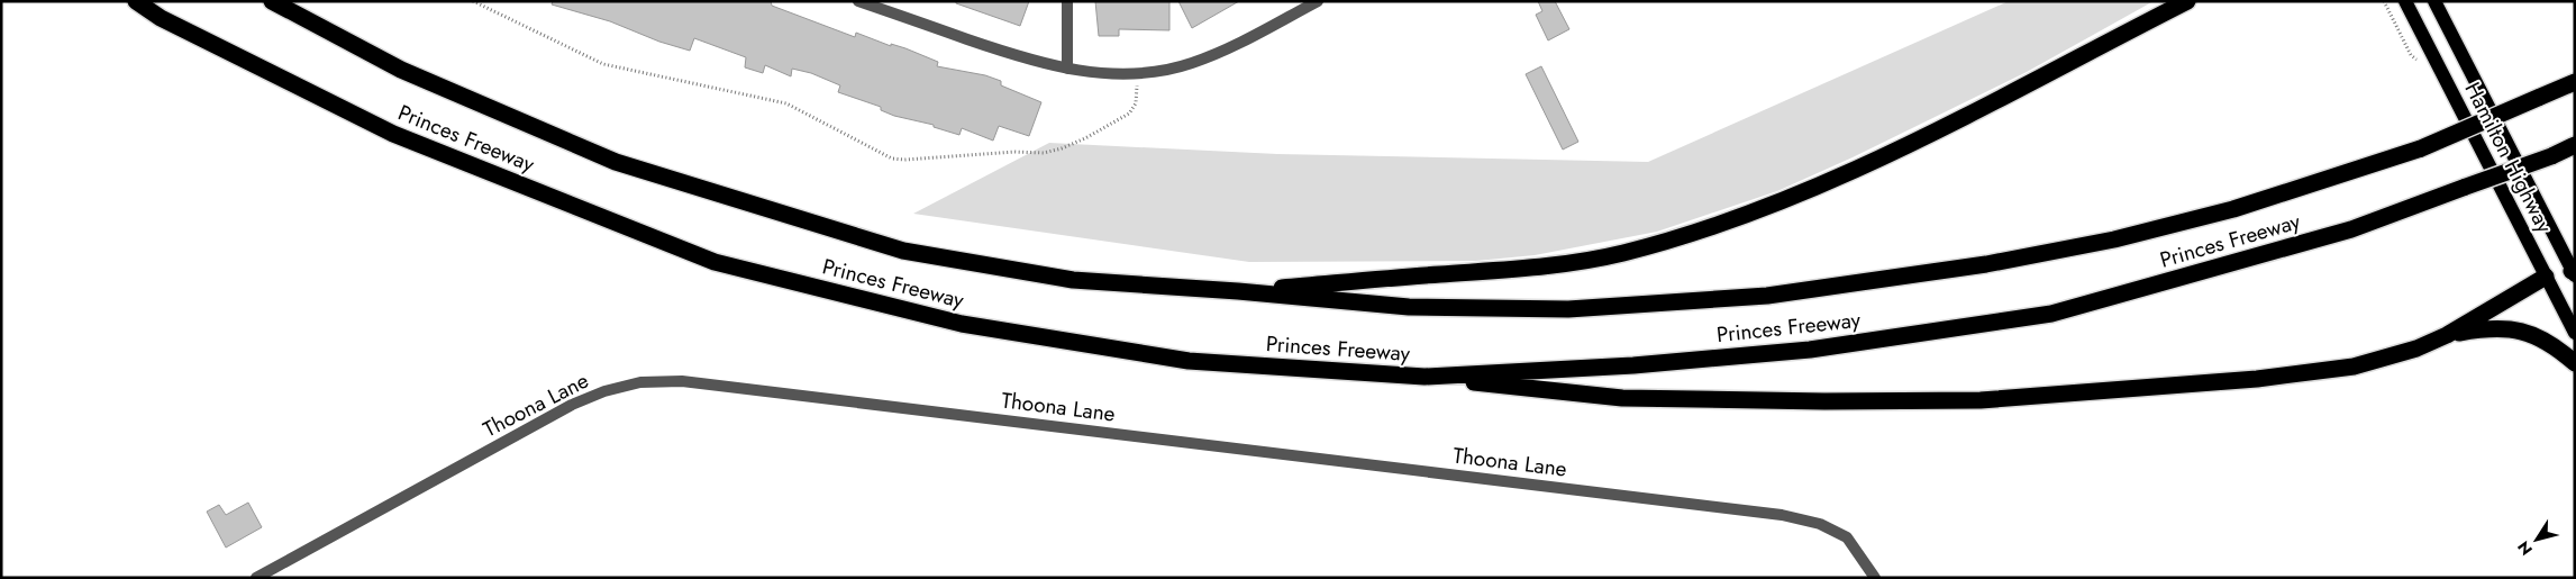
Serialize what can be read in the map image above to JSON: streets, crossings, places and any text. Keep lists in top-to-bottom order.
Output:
{
  "streets": {
    "highway": ["Princes Freeway"],
    "main road": ["Hamilton Highway"],
    "street": ["Thoona Lane"]
  },
  "north": "bottom left"
}
